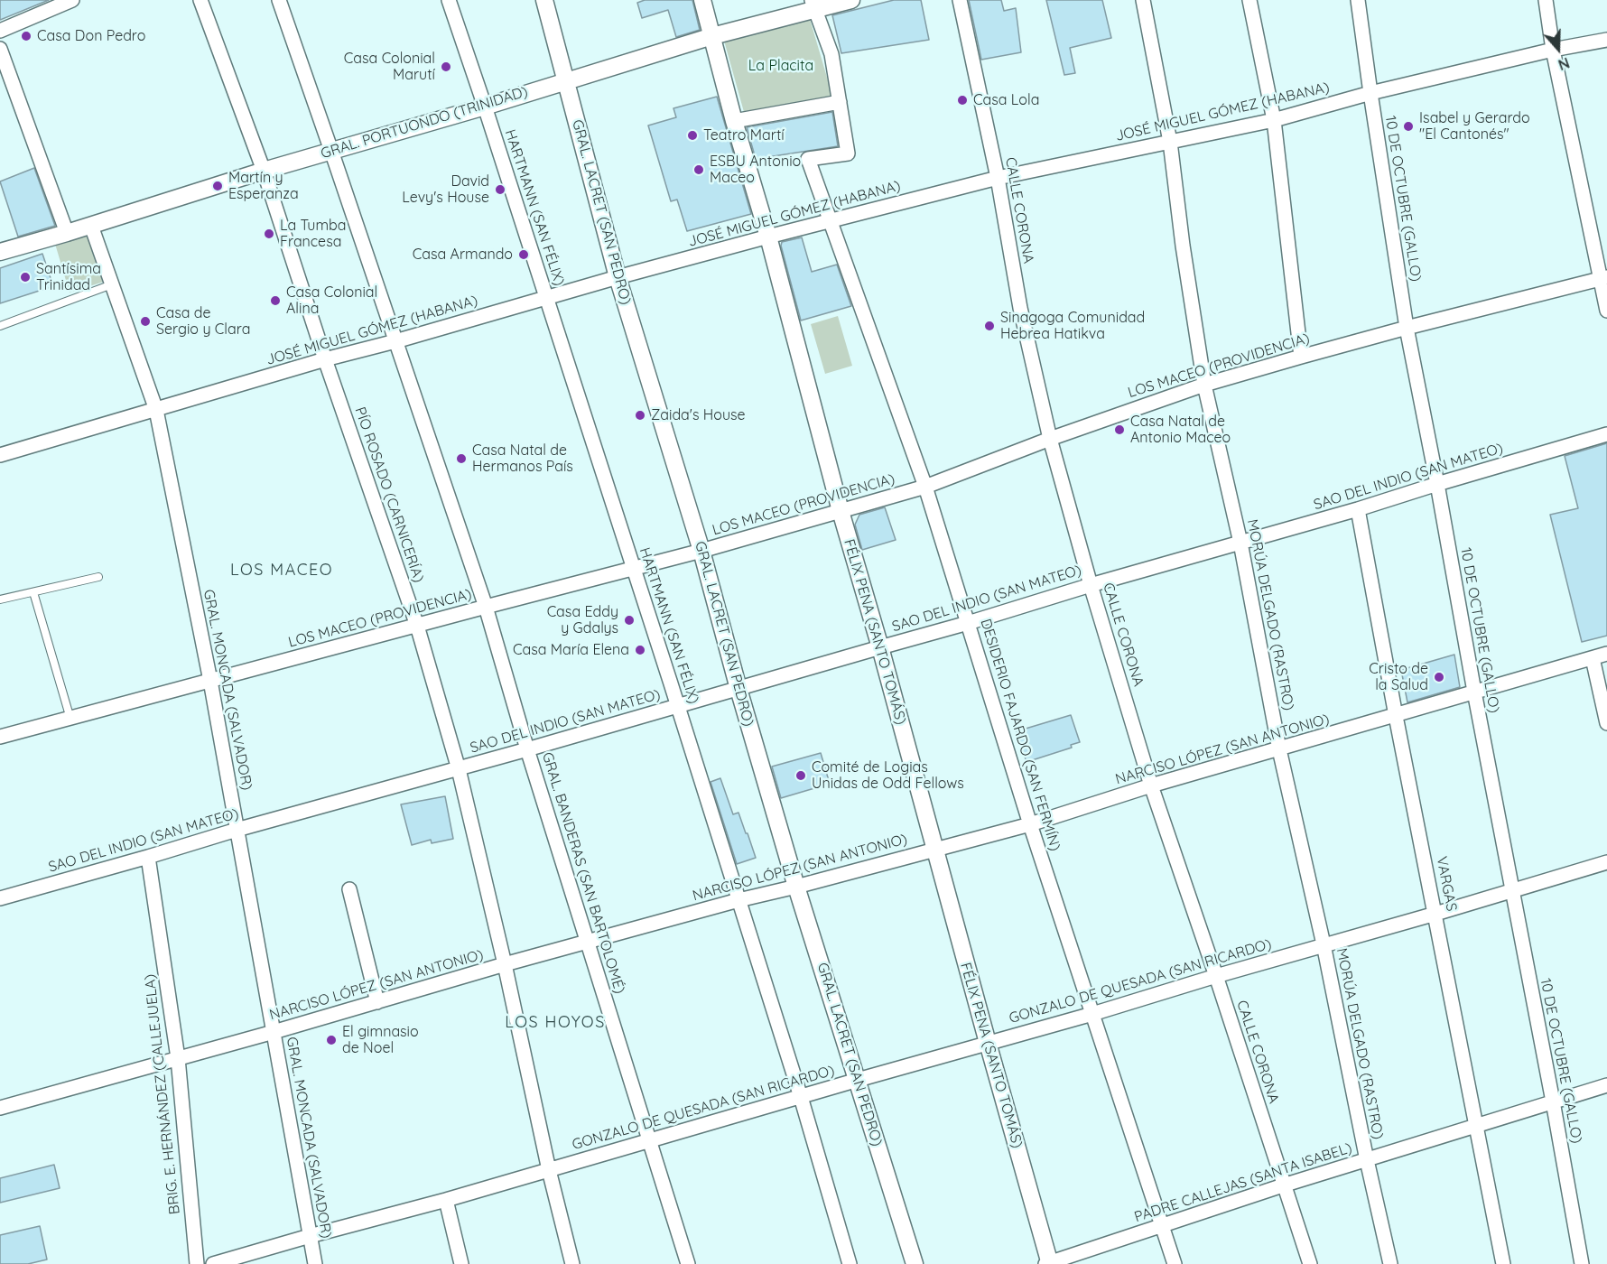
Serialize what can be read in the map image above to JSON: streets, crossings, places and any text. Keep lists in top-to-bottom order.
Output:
{
  "streets": {
    "street": [
      "JOSÉ MIGUEL GÓMEZ (HABANA)",
      "GRAL. PORTUONDO (TRINIDAD)",
      "10 DE OCTUBRE (GALLO)",
      "HARTMANN (SAN FÉLIX)",
      "CALLE CORONA",
      "GRAL. LACRET (SAN PEDRO)",
      "LOS MACEO (PROVIDENCIA)",
      "SAO DEL INDIO (SAN MATEO)",
      "PÍO ROSADO (CARNICERÍA)",
      "MORÚA DELGADO (RASTRO)",
      "FÉLIX PENA (SANTO TOMÁS)",
      "GRAL. MONCADA (SALVADOR)",
      "DESIDERIO FAJARDO (SAN FERMÍN)",
      "NARCISO LÓPEZ (SAN ANTONIO)",
      "GRAL. BANDERAS (SAN BARTOLOMÉ)",
      "VARGAS",
      "GONZALO DE QUESADA (SAN RICARDO)",
      "BRIG. E. HERNÁNDEZ (CALLEJUELA)",
      "PADRE CALLEJAS (SANTA ISABEL)"
    ]
  },
  "crossings": [
    ["JOSÉ MIGUEL GÓMEZ (HABANA)", "10 DE OCTUBRE (GALLO)"],
    ["JOSÉ MIGUEL GÓMEZ (HABANA)", "HARTMANN (SAN FÉLIX)"],
    ["JOSÉ MIGUEL GÓMEZ (HABANA)", "CALLE CORONA"],
    ["JOSÉ MIGUEL GÓMEZ (HABANA)", "GRAL. LACRET (SAN PEDRO)"],
    ["JOSÉ MIGUEL GÓMEZ (HABANA)", "PÍO ROSADO (CARNICERÍA)"],
    ["JOSÉ MIGUEL GÓMEZ (HABANA)", "MORÚA DELGADO (RASTRO)"],
    ["JOSÉ MIGUEL GÓMEZ (HABANA)", "FÉLIX PENA (SANTO TOMÁS)"],
    ["JOSÉ MIGUEL GÓMEZ (HABANA)", "GRAL. MONCADA (SALVADOR)"],
    ["JOSÉ MIGUEL GÓMEZ (HABANA)", "DESIDERIO FAJARDO (SAN FERMÍN)"],
    ["JOSÉ MIGUEL GÓMEZ (HABANA)", "GRAL. BANDERAS (SAN BARTOLOMÉ)"],
    ["GRAL. PORTUONDO (TRINIDAD)", "HARTMANN (SAN FÉLIX)"],
    ["GRAL. PORTUONDO (TRINIDAD)", "GRAL. LACRET (SAN PEDRO)"],
    ["GRAL. PORTUONDO (TRINIDAD)", "PÍO ROSADO (CARNICERÍA)"],
    ["GRAL. PORTUONDO (TRINIDAD)", "FÉLIX PENA (SANTO TOMÁS)"],
    ["GRAL. PORTUONDO (TRINIDAD)", "GRAL. MONCADA (SALVADOR)"],
    ["GRAL. PORTUONDO (TRINIDAD)", "DESIDERIO FAJARDO (SAN FERMÍN)"],
    ["GRAL. PORTUONDO (TRINIDAD)", "GRAL. BANDERAS (SAN BARTOLOMÉ)"],
    ["10 DE OCTUBRE (GALLO)", "LOS MACEO (PROVIDENCIA)"],
    ["10 DE OCTUBRE (GALLO)", "SAO DEL INDIO (SAN MATEO)"],
    ["10 DE OCTUBRE (GALLO)", "NARCISO LÓPEZ (SAN ANTONIO)"],
    ["10 DE OCTUBRE (GALLO)", "GONZALO DE QUESADA (SAN RICARDO)"],
    ["10 DE OCTUBRE (GALLO)", "PADRE CALLEJAS (SANTA ISABEL)"],
    ["HARTMANN (SAN FÉLIX)", "LOS MACEO (PROVIDENCIA)"],
    ["HARTMANN (SAN FÉLIX)", "SAO DEL INDIO (SAN MATEO)"],
    ["HARTMANN (SAN FÉLIX)", "NARCISO LÓPEZ (SAN ANTONIO)"],
    ["HARTMANN (SAN FÉLIX)", "GONZALO DE QUESADA (SAN RICARDO)"],
    ["CALLE CORONA", "LOS MACEO (PROVIDENCIA)"],
    ["CALLE CORONA", "SAO DEL INDIO (SAN MATEO)"],
    ["CALLE CORONA", "NARCISO LÓPEZ (SAN ANTONIO)"],
    ["CALLE CORONA", "GONZALO DE QUESADA (SAN RICARDO)"],
    ["CALLE CORONA", "PADRE CALLEJAS (SANTA ISABEL)"],
    ["GRAL. LACRET (SAN PEDRO)", "LOS MACEO (PROVIDENCIA)"],
    ["GRAL. LACRET (SAN PEDRO)", "SAO DEL INDIO (SAN MATEO)"],
    ["GRAL. LACRET (SAN PEDRO)", "NARCISO LÓPEZ (SAN ANTONIO)"],
    ["GRAL. LACRET (SAN PEDRO)", "GONZALO DE QUESADA (SAN RICARDO)"],
    ["LOS MACEO (PROVIDENCIA)", "PÍO ROSADO (CARNICERÍA)"],
    ["LOS MACEO (PROVIDENCIA)", "MORÚA DELGADO (RASTRO)"],
    ["LOS MACEO (PROVIDENCIA)", "FÉLIX PENA (SANTO TOMÁS)"],
    ["LOS MACEO (PROVIDENCIA)", "GRAL. MONCADA (SALVADOR)"],
    ["LOS MACEO (PROVIDENCIA)", "DESIDERIO FAJARDO (SAN FERMÍN)"],
    ["LOS MACEO (PROVIDENCIA)", "GRAL. BANDERAS (SAN BARTOLOMÉ)"],
    ["SAO DEL INDIO (SAN MATEO)", "PÍO ROSADO (CARNICERÍA)"],
    ["SAO DEL INDIO (SAN MATEO)", "MORÚA DELGADO (RASTRO)"],
    ["SAO DEL INDIO (SAN MATEO)", "FÉLIX PENA (SANTO TOMÁS)"],
    ["SAO DEL INDIO (SAN MATEO)", "GRAL. MONCADA (SALVADOR)"],
    ["SAO DEL INDIO (SAN MATEO)", "DESIDERIO FAJARDO (SAN FERMÍN)"],
    ["SAO DEL INDIO (SAN MATEO)", "GRAL. BANDERAS (SAN BARTOLOMÉ)"],
    ["SAO DEL INDIO (SAN MATEO)", "VARGAS"],
    ["SAO DEL INDIO (SAN MATEO)", "BRIG. E. HERNÁNDEZ (CALLEJUELA)"],
    ["PÍO ROSADO (CARNICERÍA)", "NARCISO LÓPEZ (SAN ANTONIO)"],
    ["PÍO ROSADO (CARNICERÍA)", "GONZALO DE QUESADA (SAN RICARDO)"],
    ["MORÚA DELGADO (RASTRO)", "NARCISO LÓPEZ (SAN ANTONIO)"],
    ["MORÚA DELGADO (RASTRO)", "GONZALO DE QUESADA (SAN RICARDO)"],
    ["MORÚA DELGADO (RASTRO)", "PADRE CALLEJAS (SANTA ISABEL)"],
    ["FÉLIX PENA (SANTO TOMÁS)", "NARCISO LÓPEZ (SAN ANTONIO)"],
    ["FÉLIX PENA (SANTO TOMÁS)", "GONZALO DE QUESADA (SAN RICARDO)"],
    ["FÉLIX PENA (SANTO TOMÁS)", "PADRE CALLEJAS (SANTA ISABEL)"],
    ["GRAL. MONCADA (SALVADOR)", "NARCISO LÓPEZ (SAN ANTONIO)"],
    ["GRAL. MONCADA (SALVADOR)", "GONZALO DE QUESADA (SAN RICARDO)"],
    ["DESIDERIO FAJARDO (SAN FERMÍN)", "NARCISO LÓPEZ (SAN ANTONIO)"],
    ["DESIDERIO FAJARDO (SAN FERMÍN)", "GONZALO DE QUESADA (SAN RICARDO)"],
    ["DESIDERIO FAJARDO (SAN FERMÍN)", "PADRE CALLEJAS (SANTA ISABEL)"],
    ["NARCISO LÓPEZ (SAN ANTONIO)", "GRAL. BANDERAS (SAN BARTOLOMÉ)"],
    ["NARCISO LÓPEZ (SAN ANTONIO)", "VARGAS"],
    ["NARCISO LÓPEZ (SAN ANTONIO)", "BRIG. E. HERNÁNDEZ (CALLEJUELA)"],
    ["GRAL. BANDERAS (SAN BARTOLOMÉ)", "GONZALO DE QUESADA (SAN RICARDO)"],
    ["VARGAS", "GONZALO DE QUESADA (SAN RICARDO)"],
    ["VARGAS", "PADRE CALLEJAS (SANTA ISABEL)"]
  ],
  "districts": ["LOS MACEO", "LOS HOYOS"],
  "parks": ["La Placita"],
  "places": [
    "Casa Don Pedro",
    "Casa Colonial Marutí",
    "Casa Lola",
    "Isabel y Gerardo \"El Cantonés\"",
    "Teatro Martí",
    "ESBU Antonio Maceo",
    "Martín y Esperanza",
    "David Levy's House",
    "La Tumba Francesa",
    "Casa Armando",
    "Santísima Trinidad",
    "Casa Colonial Alina",
    "Casa de Sergio y Clara",
    "Sinagoga Comunidad Hebrea Hatikva",
    "Zaida's House",
    "Casa Natal de Antonio Maceo",
    "Casa Natal de Hermanos País",
    "Casa Eddy y Gdalys",
    "Casa María Elena",
    "Cristo de la Salud",
    "Comité de Logias Unidas de Odd Fellows",
    "El gimnasio de Noel"
  ],
  "north": "bottom"
}
